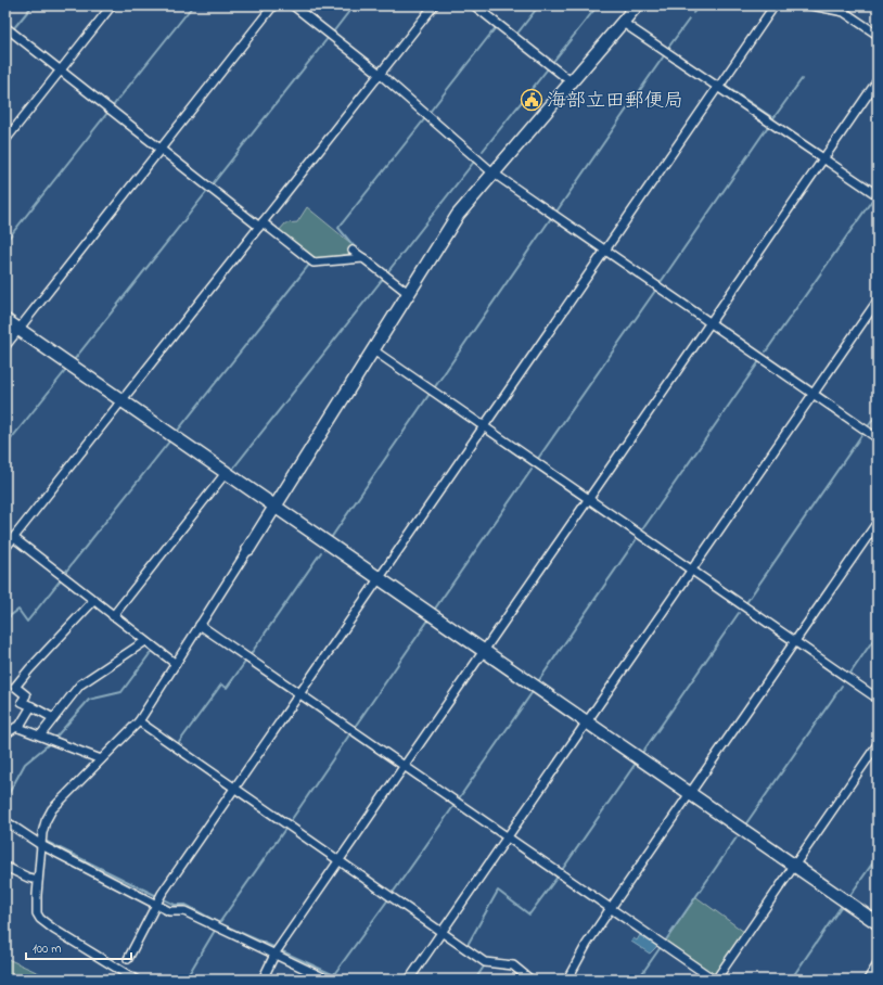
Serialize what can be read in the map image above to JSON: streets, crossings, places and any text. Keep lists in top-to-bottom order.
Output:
{
  "places": {
    "public building": ["海部立田郵便局"]
  },
  "scale_bar": "100 m"
}
